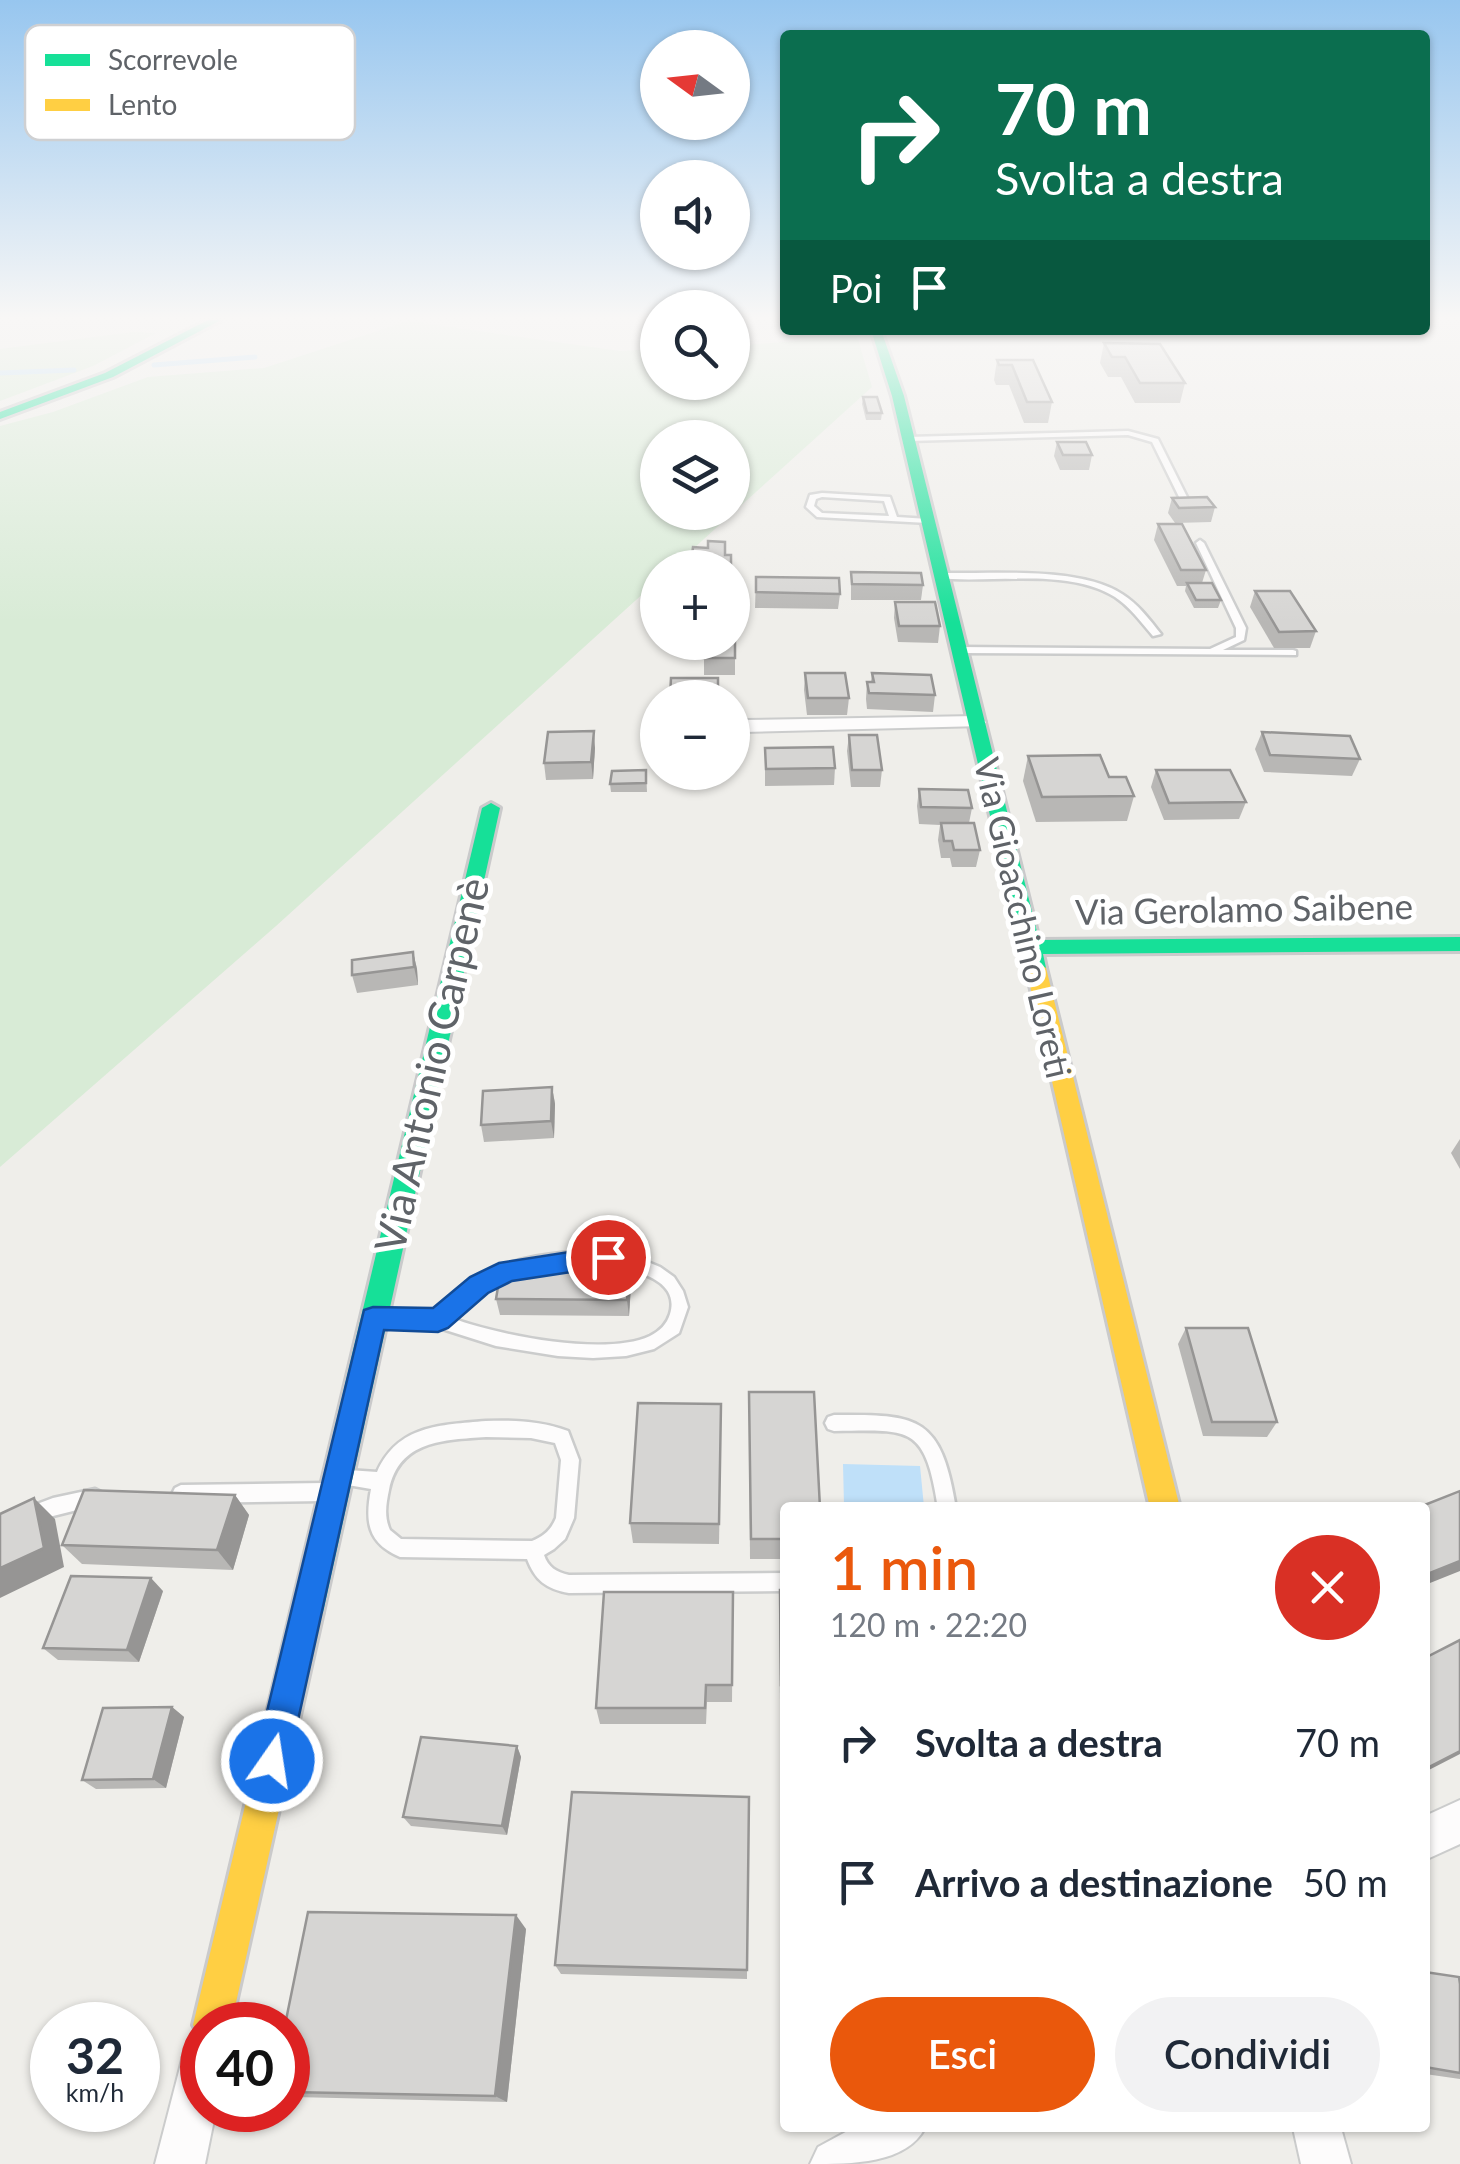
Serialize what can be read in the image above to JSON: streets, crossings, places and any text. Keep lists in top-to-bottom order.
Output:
{
  "streets": {
    "street": ["Via Gerolamo Saibene", "Via Gioacchino Loreti", "Via Antonio Carpenè"]
  },
  "crossings": [
    ["Via Gerolamo Saibene", "Via Gioacchino Loreti"]
  ],
  "legend": ["Scorrevole", "Lento"],
  "north": "left",
  "page": {
    "map_buttons": ["+", "−"],
    "turn": ["70 m", "Svolta a destra"],
    "then": "Poi",
    "heading": ["1 min", "120 m · 22:20"],
    "list": [
      {
        "name": "Svolta a destra",
        "value": "70 m"
      },
      {
        "name": "Arrivo a destinazione",
        "value": "50 m"
      }
    ],
    "buttons": ["Esci", "Condividi"],
    "speed": "32 km/h",
    "limit": "40"
  }
}
